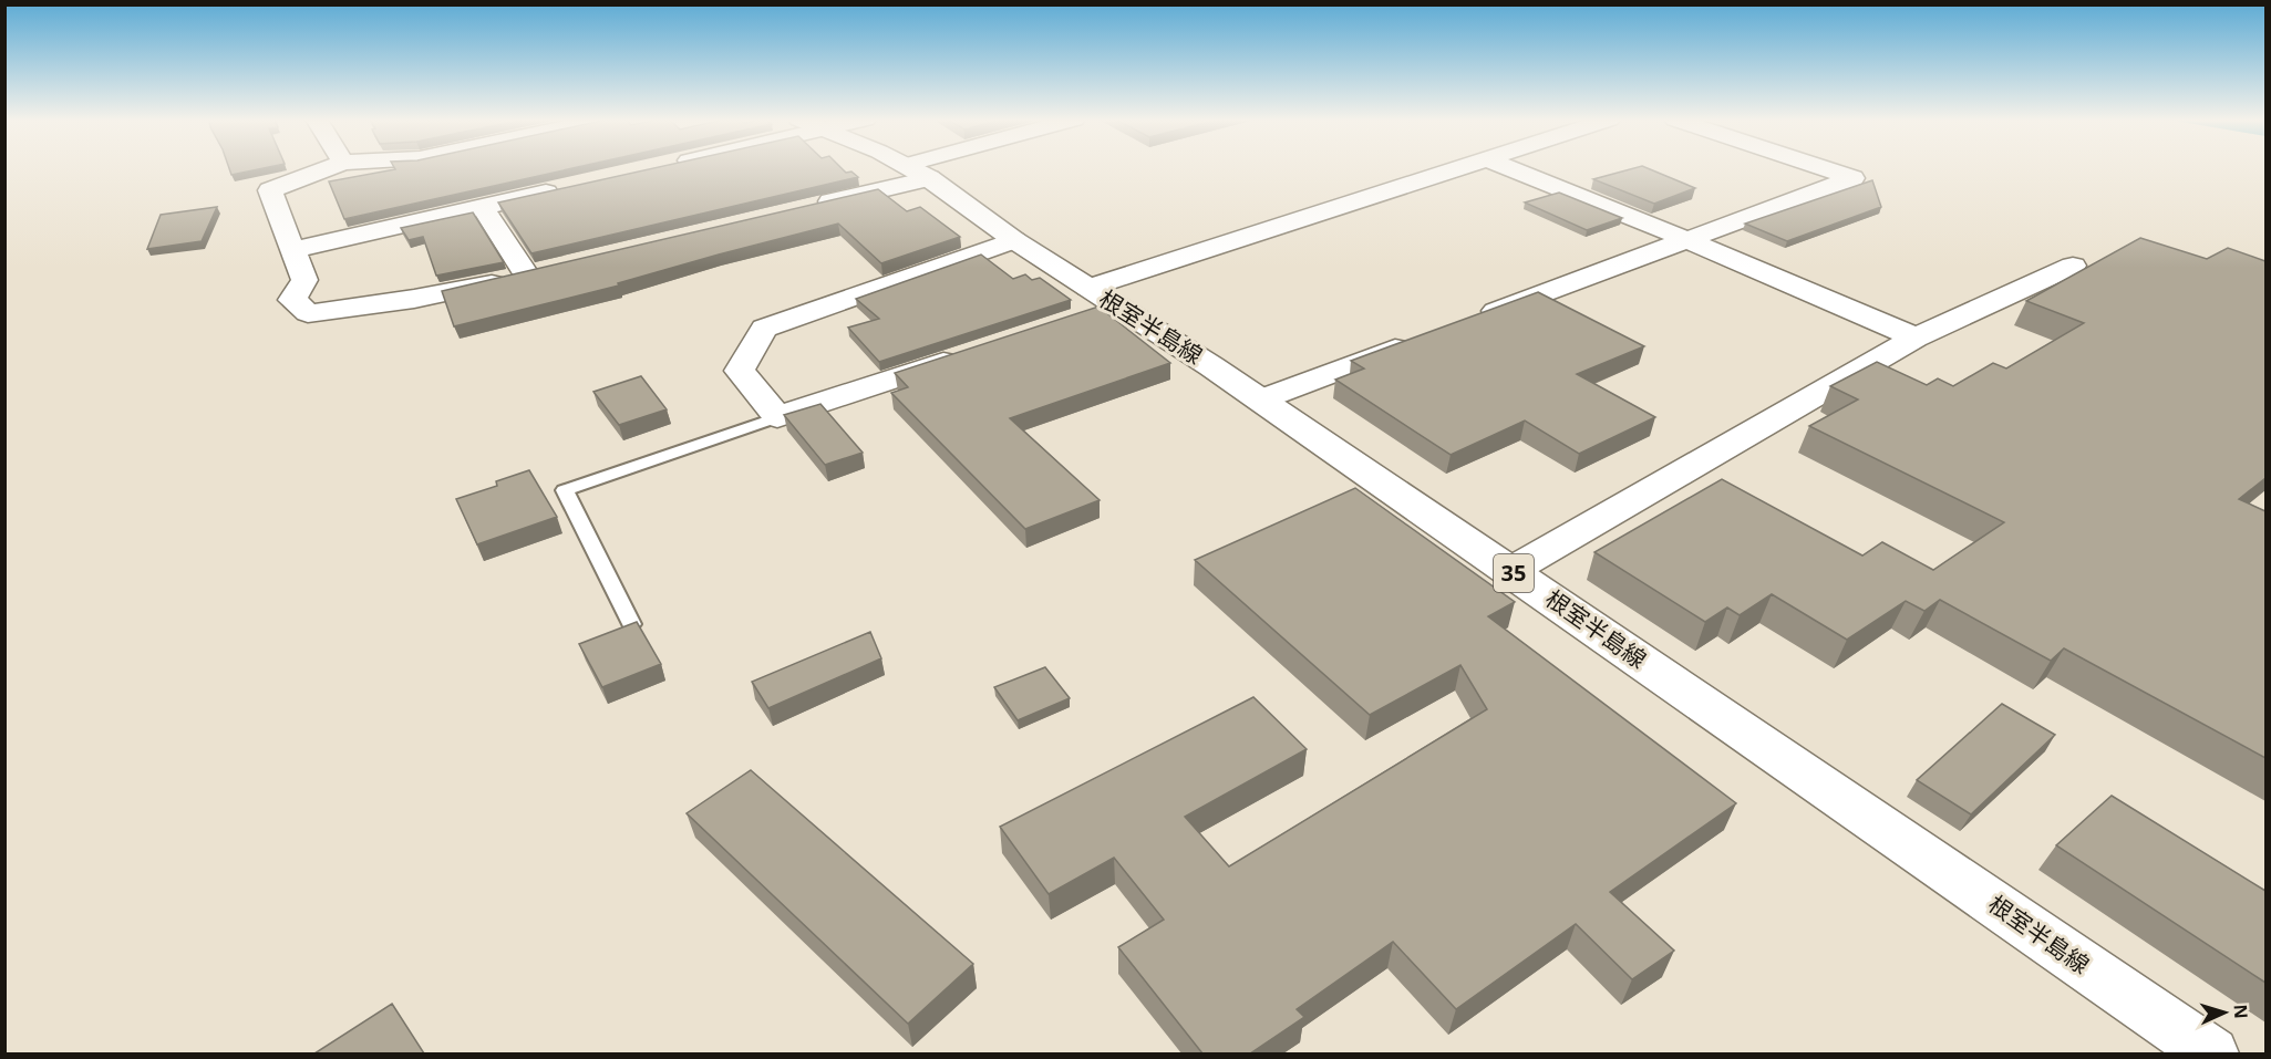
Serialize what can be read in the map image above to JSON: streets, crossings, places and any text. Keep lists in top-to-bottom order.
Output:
{
  "streets": {
    "street": ["根室半島線", "35"]
  },
  "north": "right"
}
